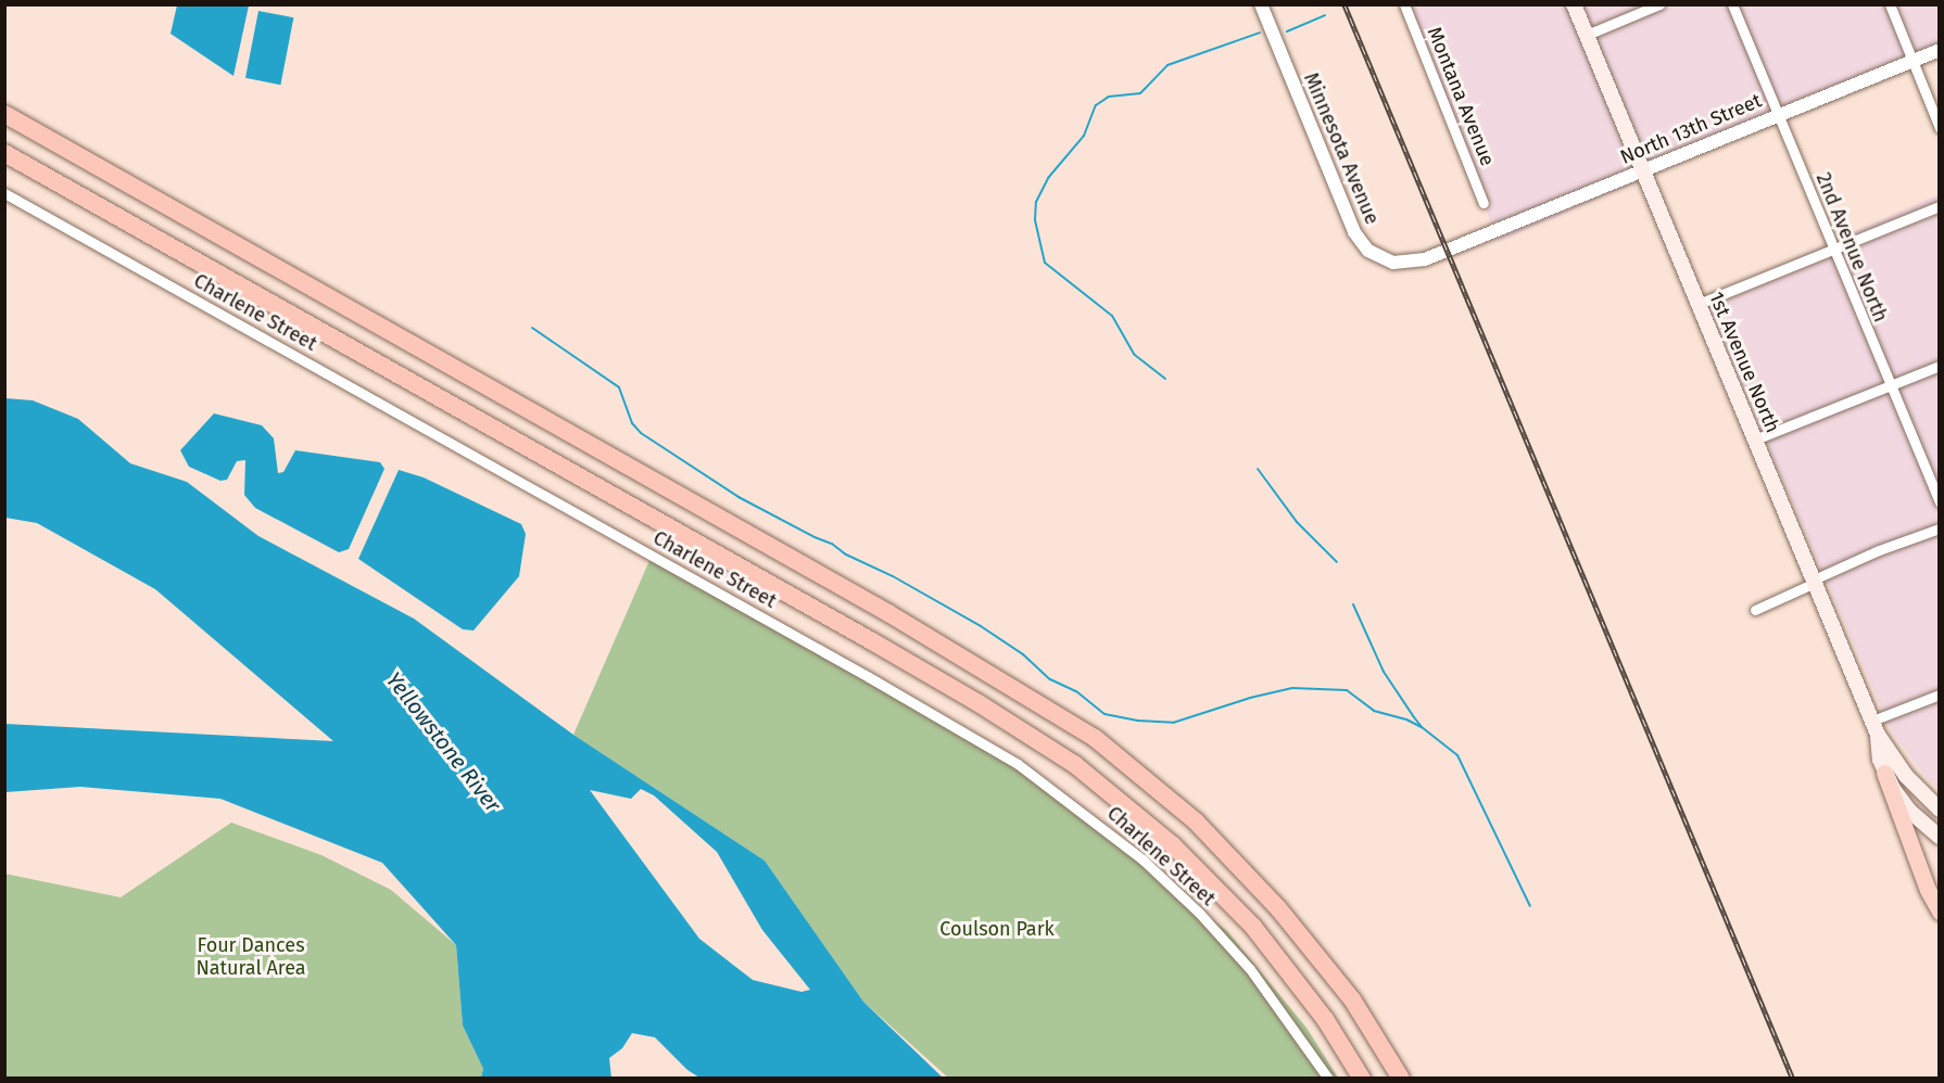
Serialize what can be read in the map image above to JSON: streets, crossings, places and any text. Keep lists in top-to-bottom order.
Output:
{
  "streets": {
    "main road": ["1st Avenue North"],
    "street": [
      "Montana Avenue",
      "North 13th Street",
      "Minnesota Avenue",
      "2nd Avenue North",
      "Charlene Street"
    ]
  },
  "crossings": [
    ["North 13th Street", "Minnesota Avenue"],
    ["North 13th Street", "2nd Avenue North"],
    ["North 13th Street", "1st Avenue North"]
  ],
  "water": ["Yellowstone River"],
  "parks": ["Coulson Park", "Four Dances Natural Area"]
}
